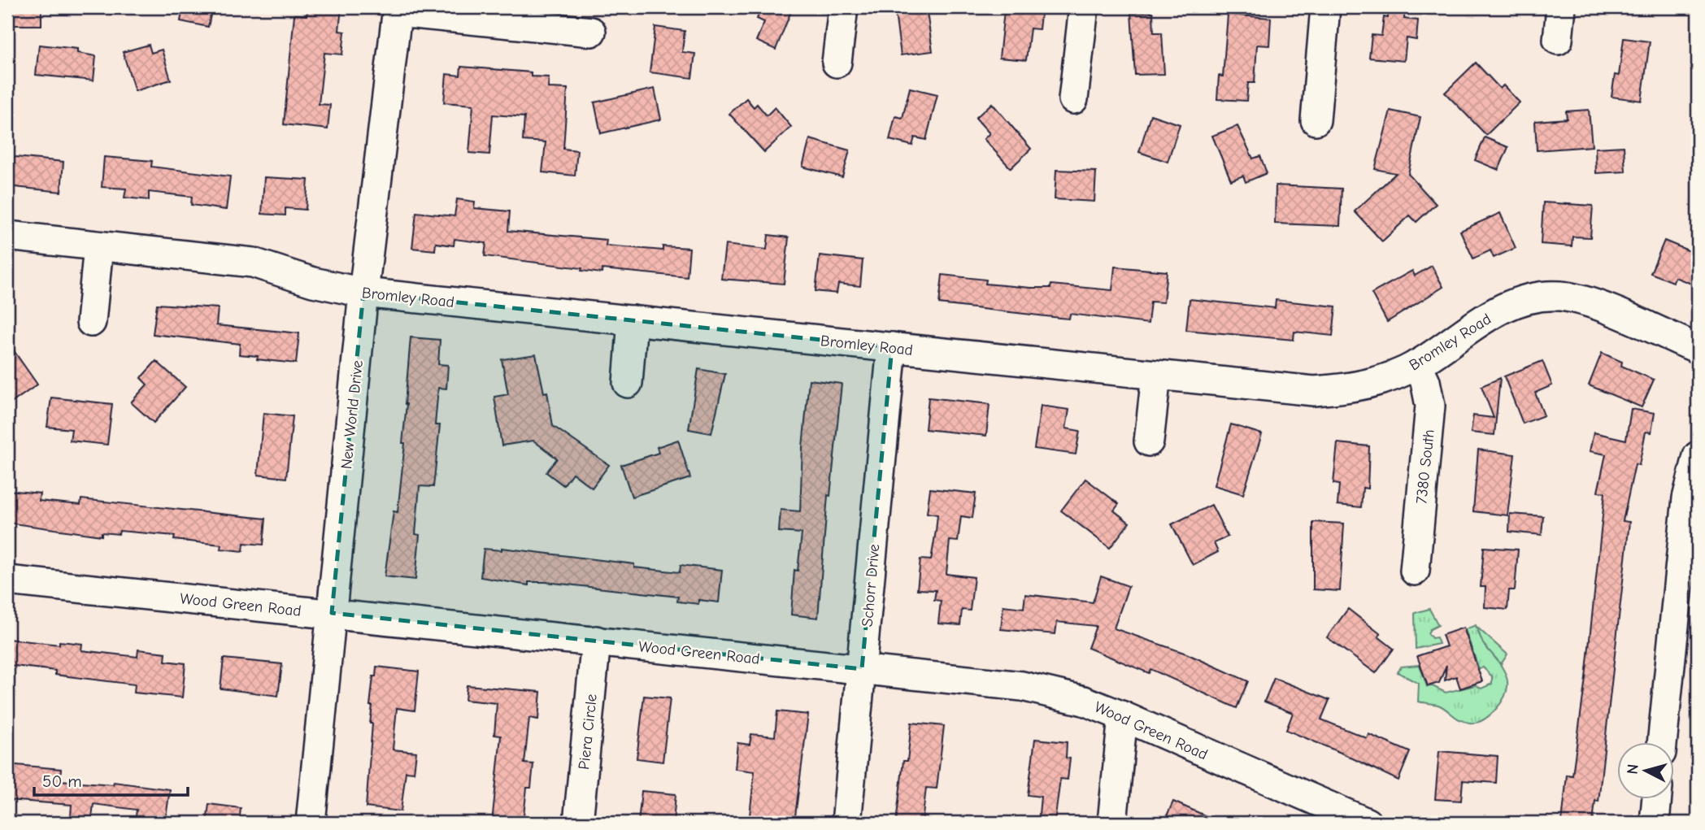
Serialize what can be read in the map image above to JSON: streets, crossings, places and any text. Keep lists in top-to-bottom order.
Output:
{
  "streets": {
    "street": [
      "Bromley Road",
      "New World Drive",
      "7380 South",
      "Schorr Drive",
      "Wood Green Road",
      "Piera Circle"
    ]
  },
  "crossings": [
    ["Bromley Road", "New World Drive"],
    ["Bromley Road", "7380 South"],
    ["Bromley Road", "Schorr Drive"],
    ["New World Drive", "Wood Green Road"],
    ["Schorr Drive", "Wood Green Road"],
    ["Wood Green Road", "Piera Circle"]
  ],
  "scale_bar": "50 m",
  "north": "left"
}
